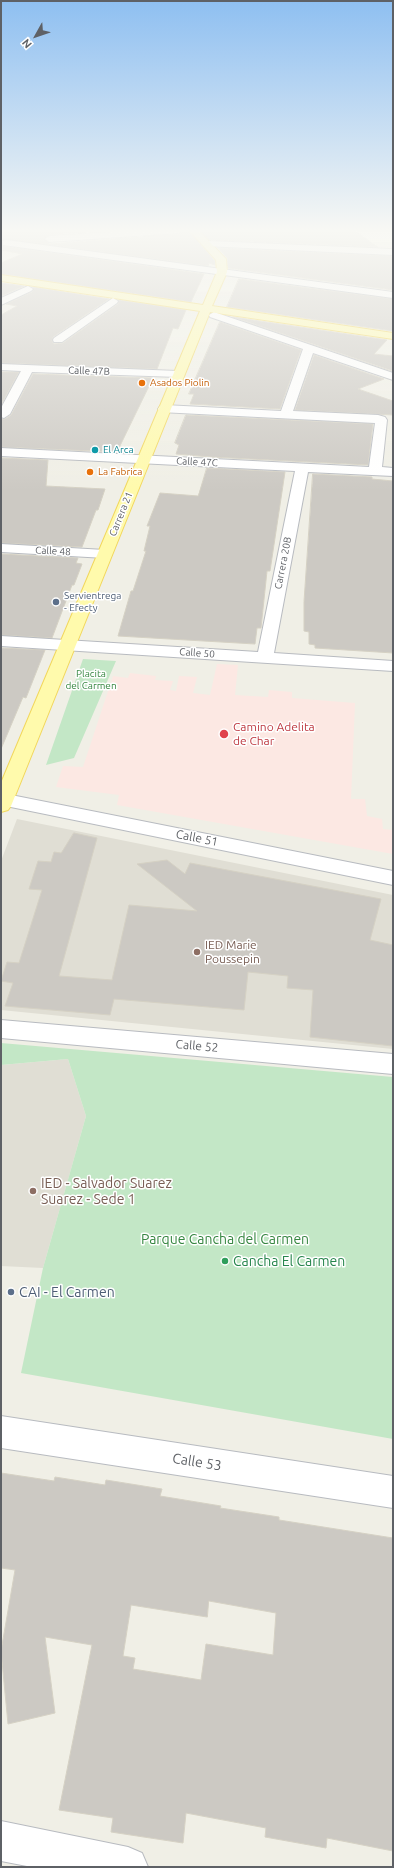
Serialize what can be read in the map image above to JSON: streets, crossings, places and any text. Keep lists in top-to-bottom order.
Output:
{
  "streets": {
    "main road": ["Carrera 21"],
    "street": [
      "Calle 47B",
      "Calle 47C",
      "Calle 48",
      "Carrera 20B",
      "Calle 50",
      "Calle 51",
      "Calle 52",
      "Calle 53"
    ]
  },
  "crossings": [
    ["Calle 47B", "Carrera 21"],
    ["Calle 47C", "Carrera 21"],
    ["Calle 47C", "Carrera 20B"],
    ["Carrera 21", "Calle 48"],
    ["Carrera 21", "Calle 50"],
    ["Carrera 21", "Calle 51"],
    ["Carrera 20B", "Calle 50"]
  ],
  "parks": ["Placita del Carmen", "Parque Cancha del Carmen"],
  "places": [
    "Asados Piolin",
    "El Arca",
    "La Fabrica",
    "Servientrega - Efecty",
    "Camino Adelita de Char",
    "IED Marie Poussepin",
    "IED - Salvador Suarez Suarez - Sede 1",
    "Cancha El Carmen",
    "CAI - El Carmen"
  ],
  "north": "bottom left"
}
